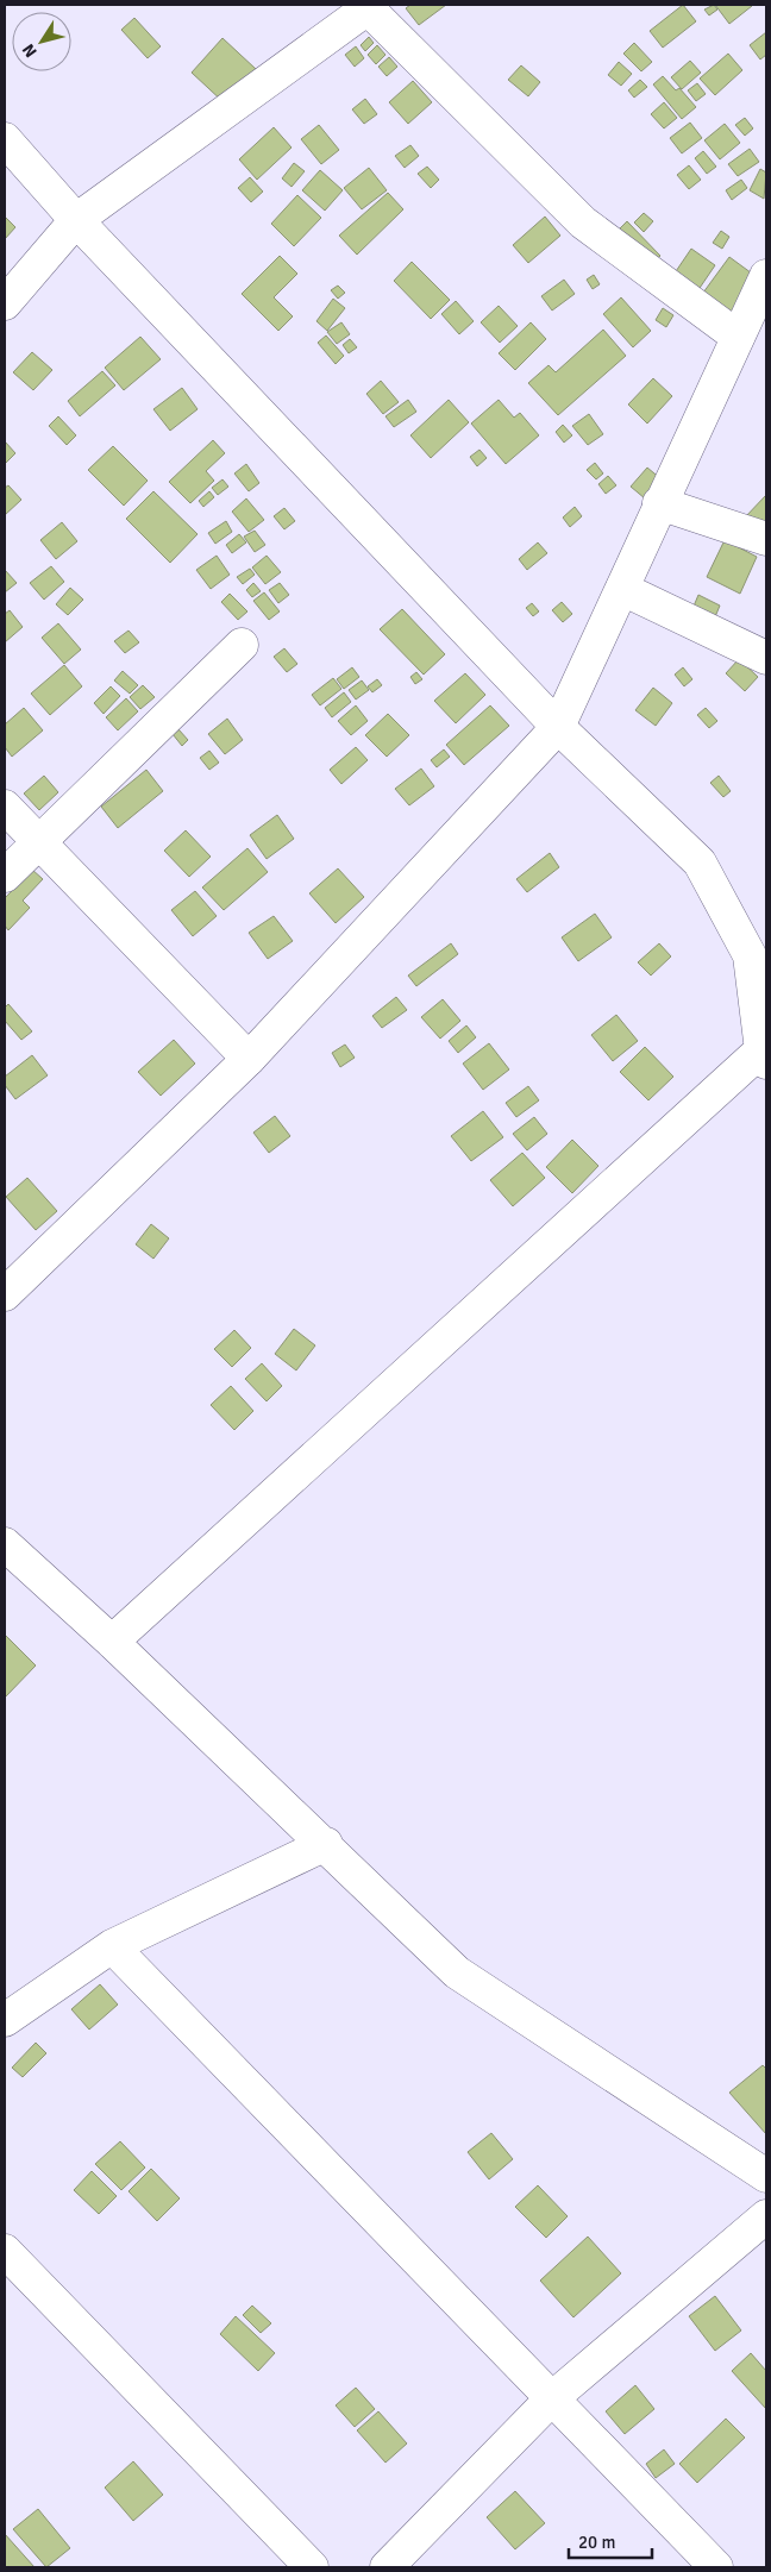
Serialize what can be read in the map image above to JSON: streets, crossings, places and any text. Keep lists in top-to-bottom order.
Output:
{
  "scale_bar": "20 m",
  "north": "bottom left"
}
